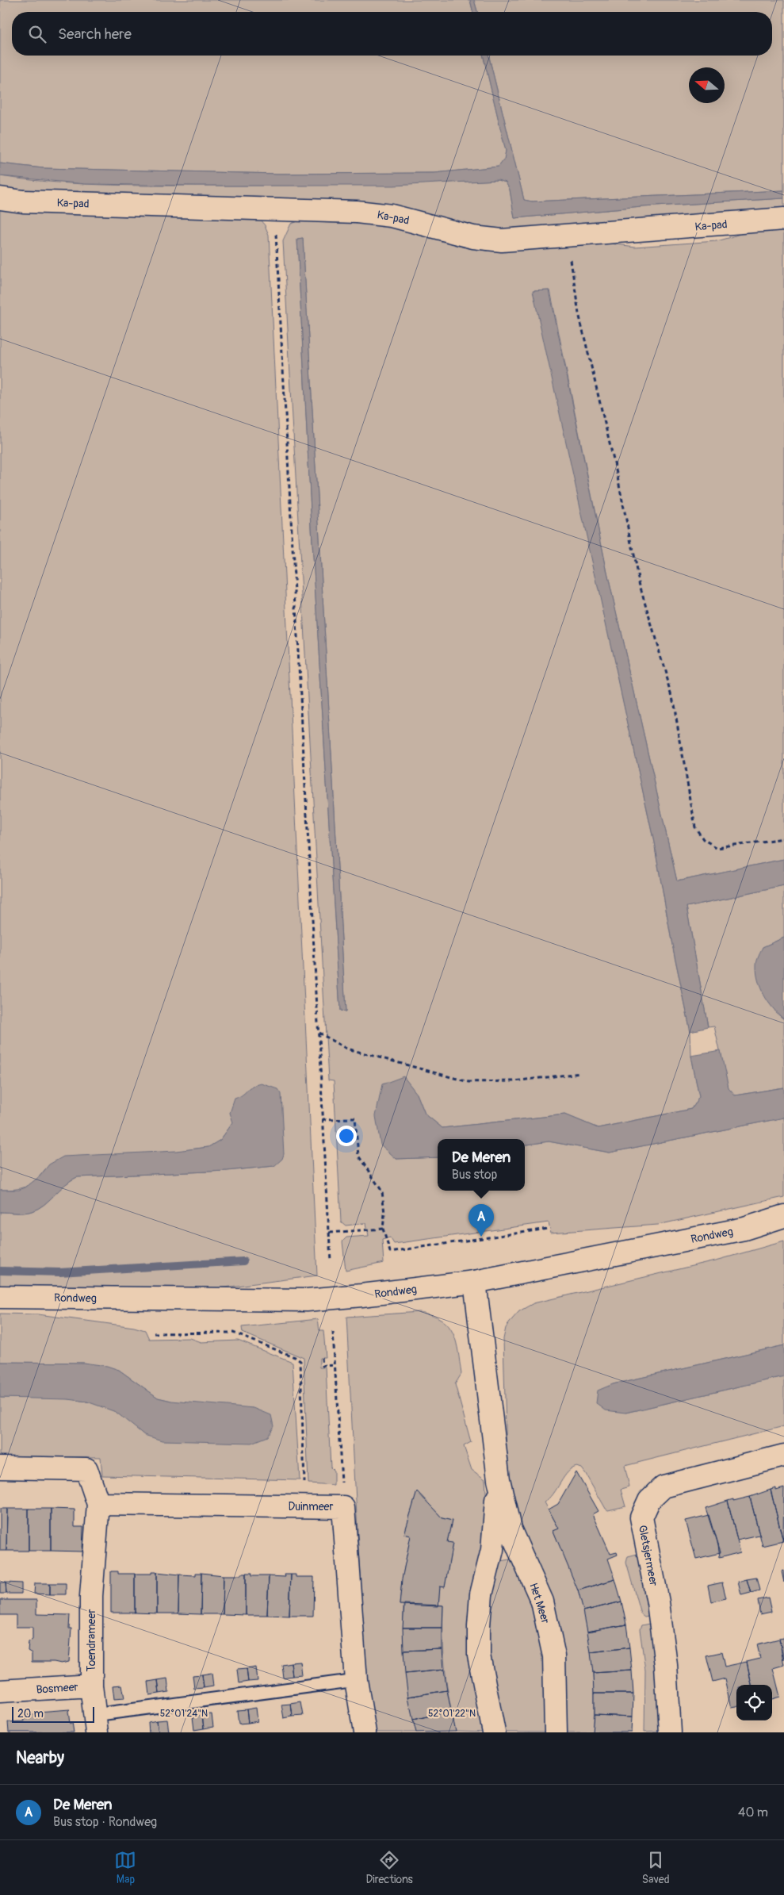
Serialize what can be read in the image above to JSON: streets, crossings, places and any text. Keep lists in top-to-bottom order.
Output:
{
  "streets": {
    "street": [
      "Ka-pad",
      "Rondweg",
      "Duinmeer",
      "Gletsjermeer",
      "Het Meer",
      "Toendrameer",
      "Bosmeer"
    ]
  },
  "crossings": [
    ["Rondweg", "Het Meer"],
    ["Duinmeer", "Toendrameer"],
    ["Toendrameer", "Bosmeer"]
  ],
  "scale_bar": "20 m",
  "north": "left",
  "page": {
    "search": "Search here",
    "popup": ["De Meren", "Bus stop"],
    "pins": "A",
    "scale": "20 m",
    "heading": "Nearby",
    "list": [
      {
        "mark": "A",
        "name": "De Meren",
        "note": "Bus stop · Rondweg",
        "value": "40 m"
      }
    ],
    "nav": ["Map", "Directions", "Saved"]
  },
  "coordinates": ["52°01'24\"N", "52°01'22\"N"]
}
